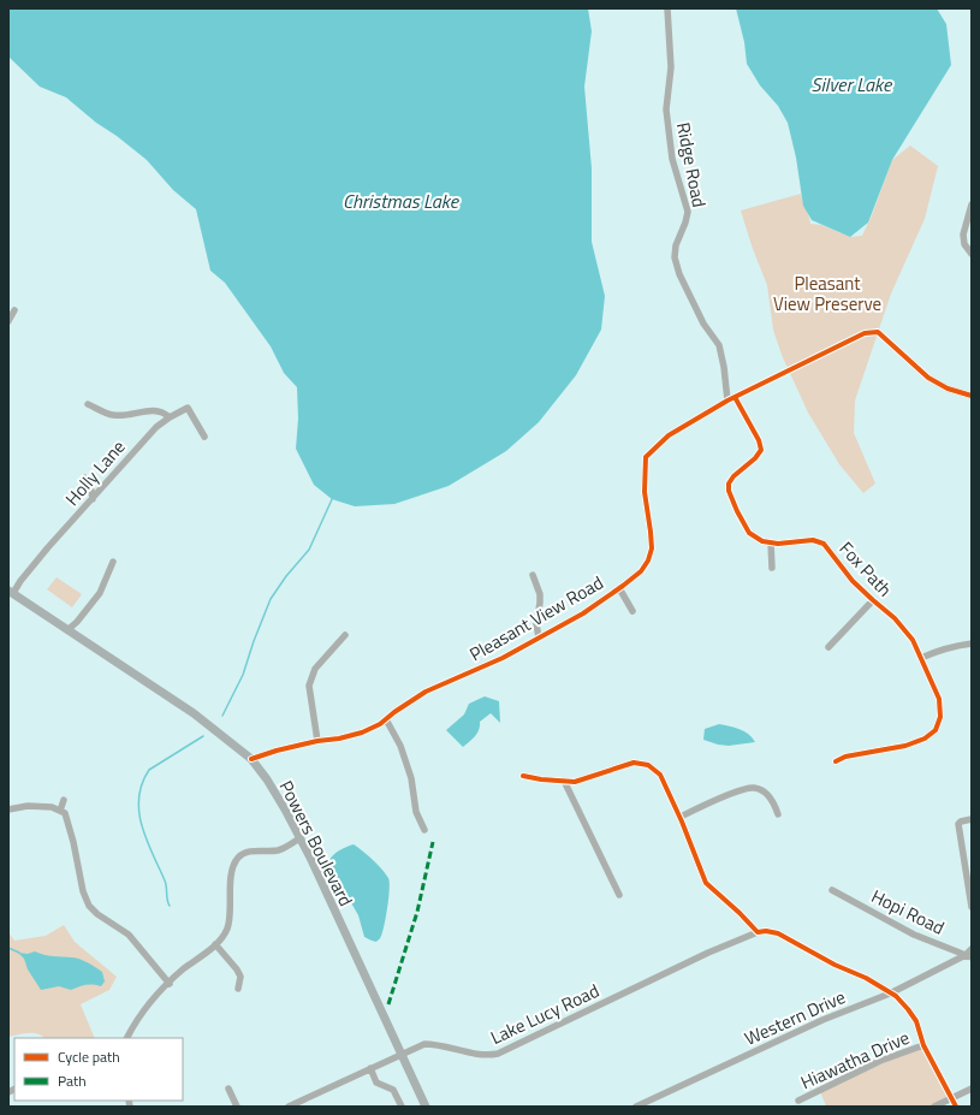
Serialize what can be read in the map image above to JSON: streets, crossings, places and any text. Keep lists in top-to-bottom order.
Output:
{
  "streets": {
    "main road": ["Powers Boulevard"],
    "street": [
      "Ridge Road",
      "Holly Lane",
      "Fox Path",
      "Pleasant View Road",
      "Hopi Road",
      "Lake Lucy Road",
      "Western Drive",
      "Hiawatha Drive"
    ]
  },
  "crossings": [
    ["Ridge Road", "Pleasant View Road"],
    ["Holly Lane", "Powers Boulevard"],
    ["Fox Path", "Pleasant View Road"],
    ["Pleasant View Road", "Powers Boulevard"],
    ["Powers Boulevard", "Lake Lucy Road"],
    ["Hopi Road", "Western Drive"]
  ],
  "water": ["Silver Lake", "Christmas Lake"],
  "parks": ["Pleasant View Preserve"],
  "legend": ["Cycle path", "Path"]
}
